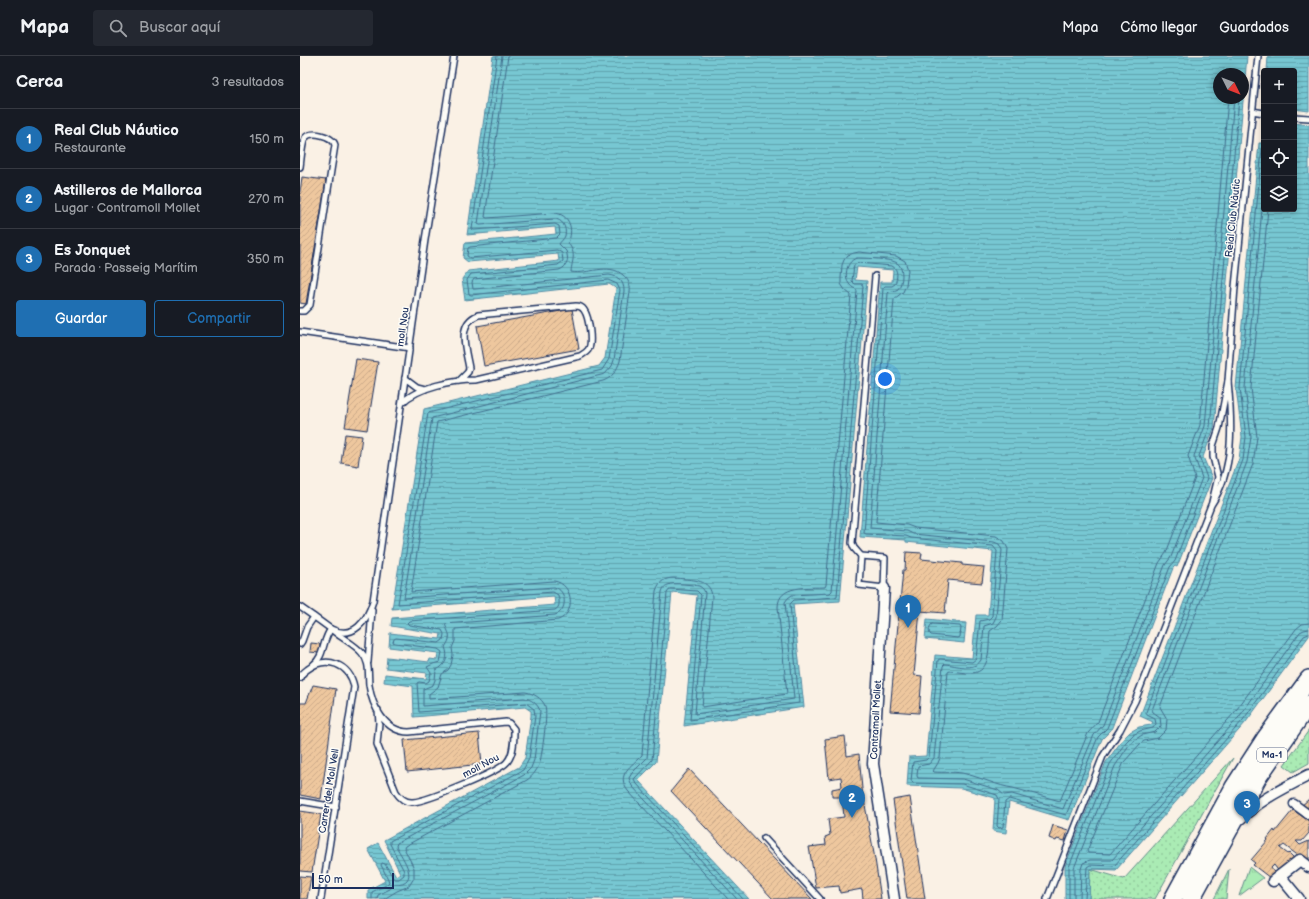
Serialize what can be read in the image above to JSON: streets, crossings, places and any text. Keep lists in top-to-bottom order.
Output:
{
  "streets": {
    "highway": ["Ma-1"],
    "street": ["Contramoll Mollet"],
    "lane": ["Reial Club Nàutic", "moll Nou", "Carrer del Moll Vell"]
  },
  "scale_bar": "50 m",
  "north": "bottom right",
  "page": {
    "header": "Mapa",
    "search": "Buscar aquí",
    "nav": ["Mapa", "Cómo llegar", "Guardados"],
    "heading": ["Cerca", "3 resultados"],
    "map_buttons": ["+", "−"],
    "list": [
      {
        "mark": "1",
        "name": "Real Club Náutico",
        "note": "Restaurante",
        "value": "150 m"
      },
      {
        "mark": "2",
        "name": "Astilleros de Mallorca",
        "note": "Lugar · Contramoll Mollet",
        "value": "270 m"
      },
      {
        "mark": "3",
        "name": "Es Jonquet",
        "note": "Parada · Passeig Marítim",
        "value": "350 m"
      }
    ],
    "buttons": ["Guardar", "Compartir"],
    "pins": ["1", "2", "3"],
    "scale": "50 m"
  }
}
